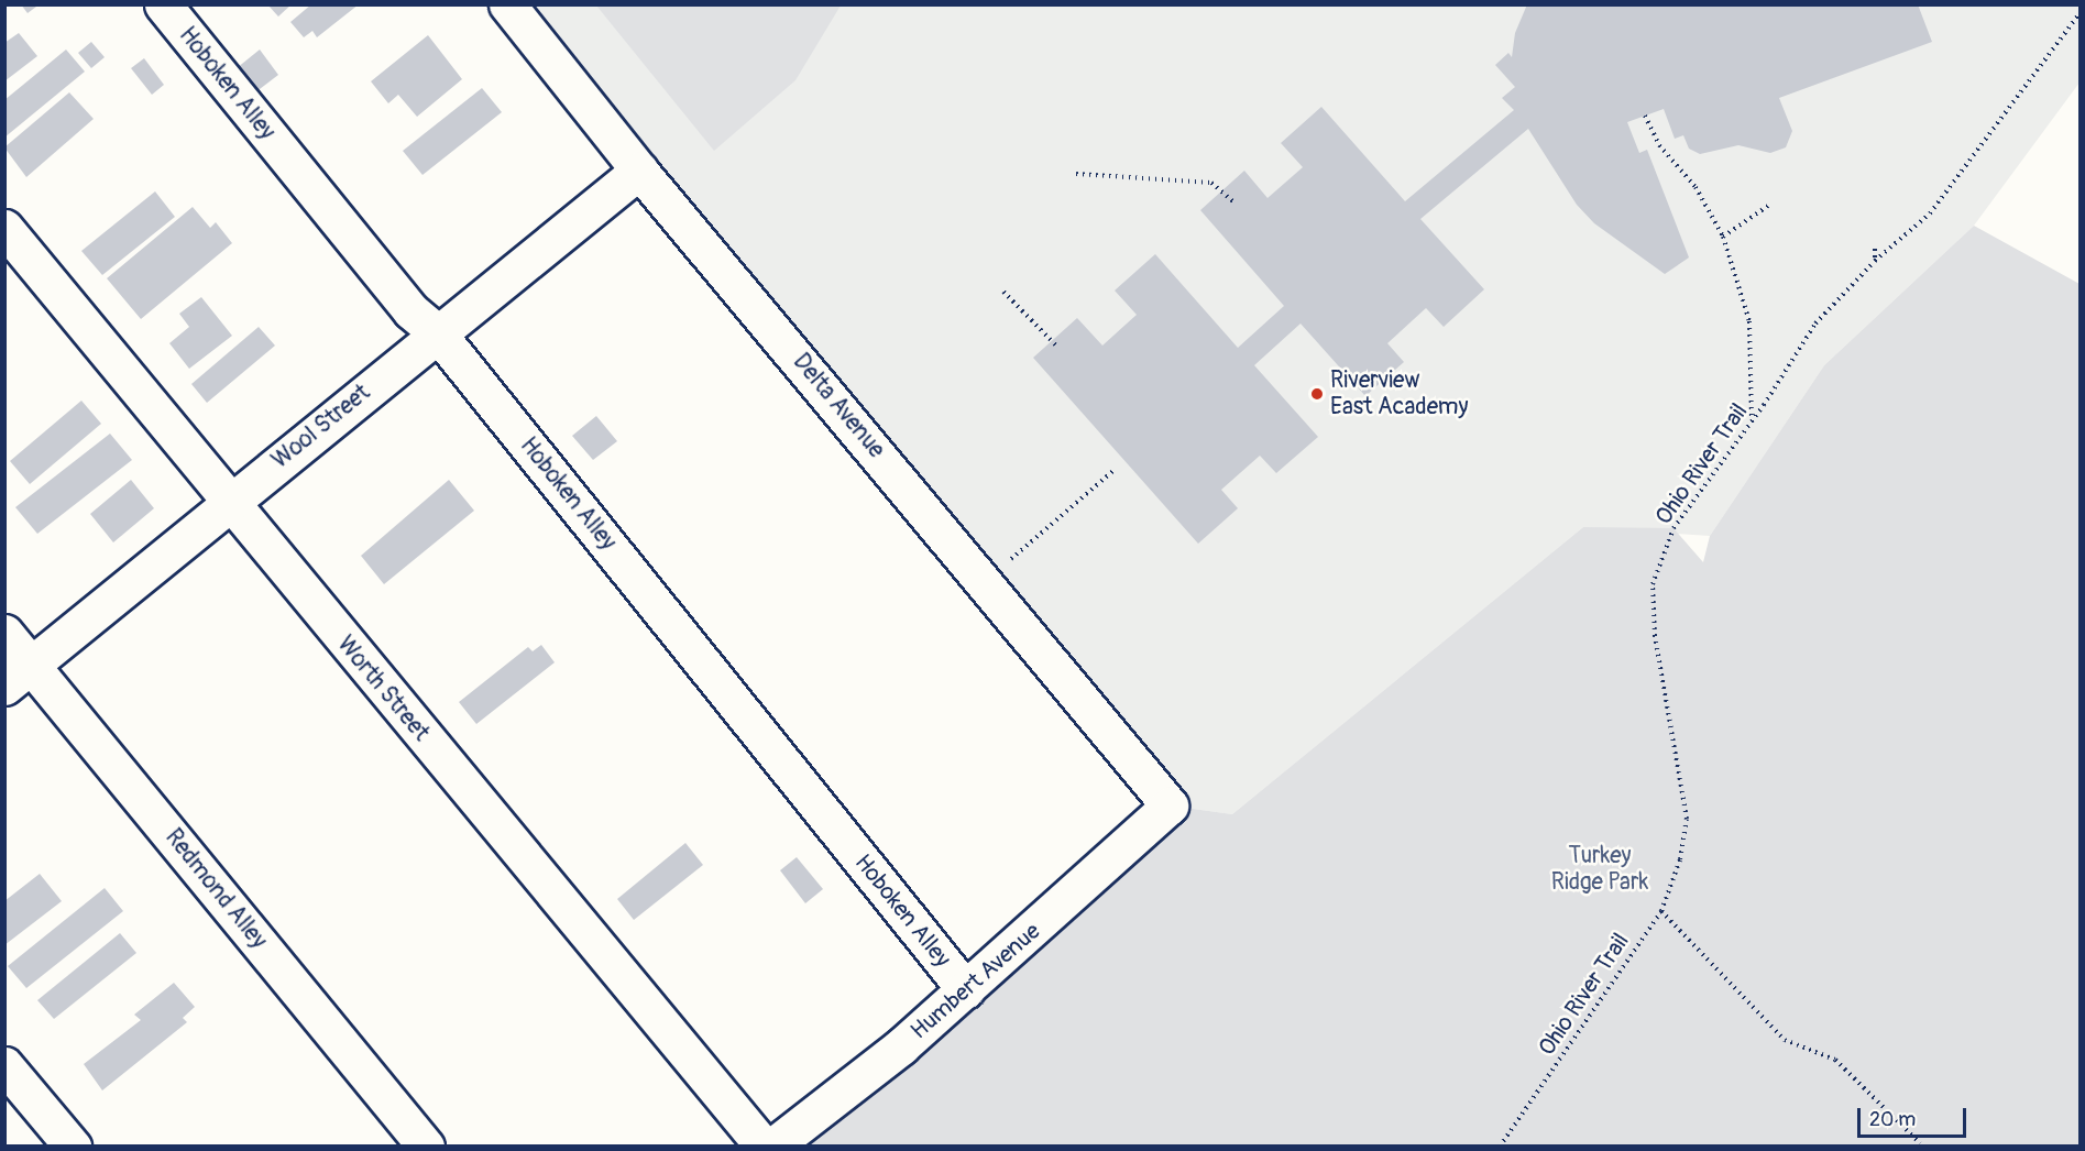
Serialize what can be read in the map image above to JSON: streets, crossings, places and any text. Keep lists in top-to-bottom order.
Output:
{
  "streets": {
    "street": [
      "Hoboken Alley",
      "Delta Avenue",
      "Wool Street",
      "Worth Street",
      "Redmond Alley",
      "Humbert Avenue"
    ],
    "path": ["Ohio River Trail"]
  },
  "crossings": [
    ["Hoboken Alley", "Wool Street"],
    ["Hoboken Alley", "Humbert Avenue"],
    ["Delta Avenue", "Wool Street"],
    ["Delta Avenue", "Humbert Avenue"],
    ["Wool Street", "Worth Street"],
    ["Wool Street", "Redmond Alley"]
  ],
  "parks": ["Turkey Ridge Park"],
  "places": ["Riverview East Academy"],
  "scale_bar": "20 m"
}
